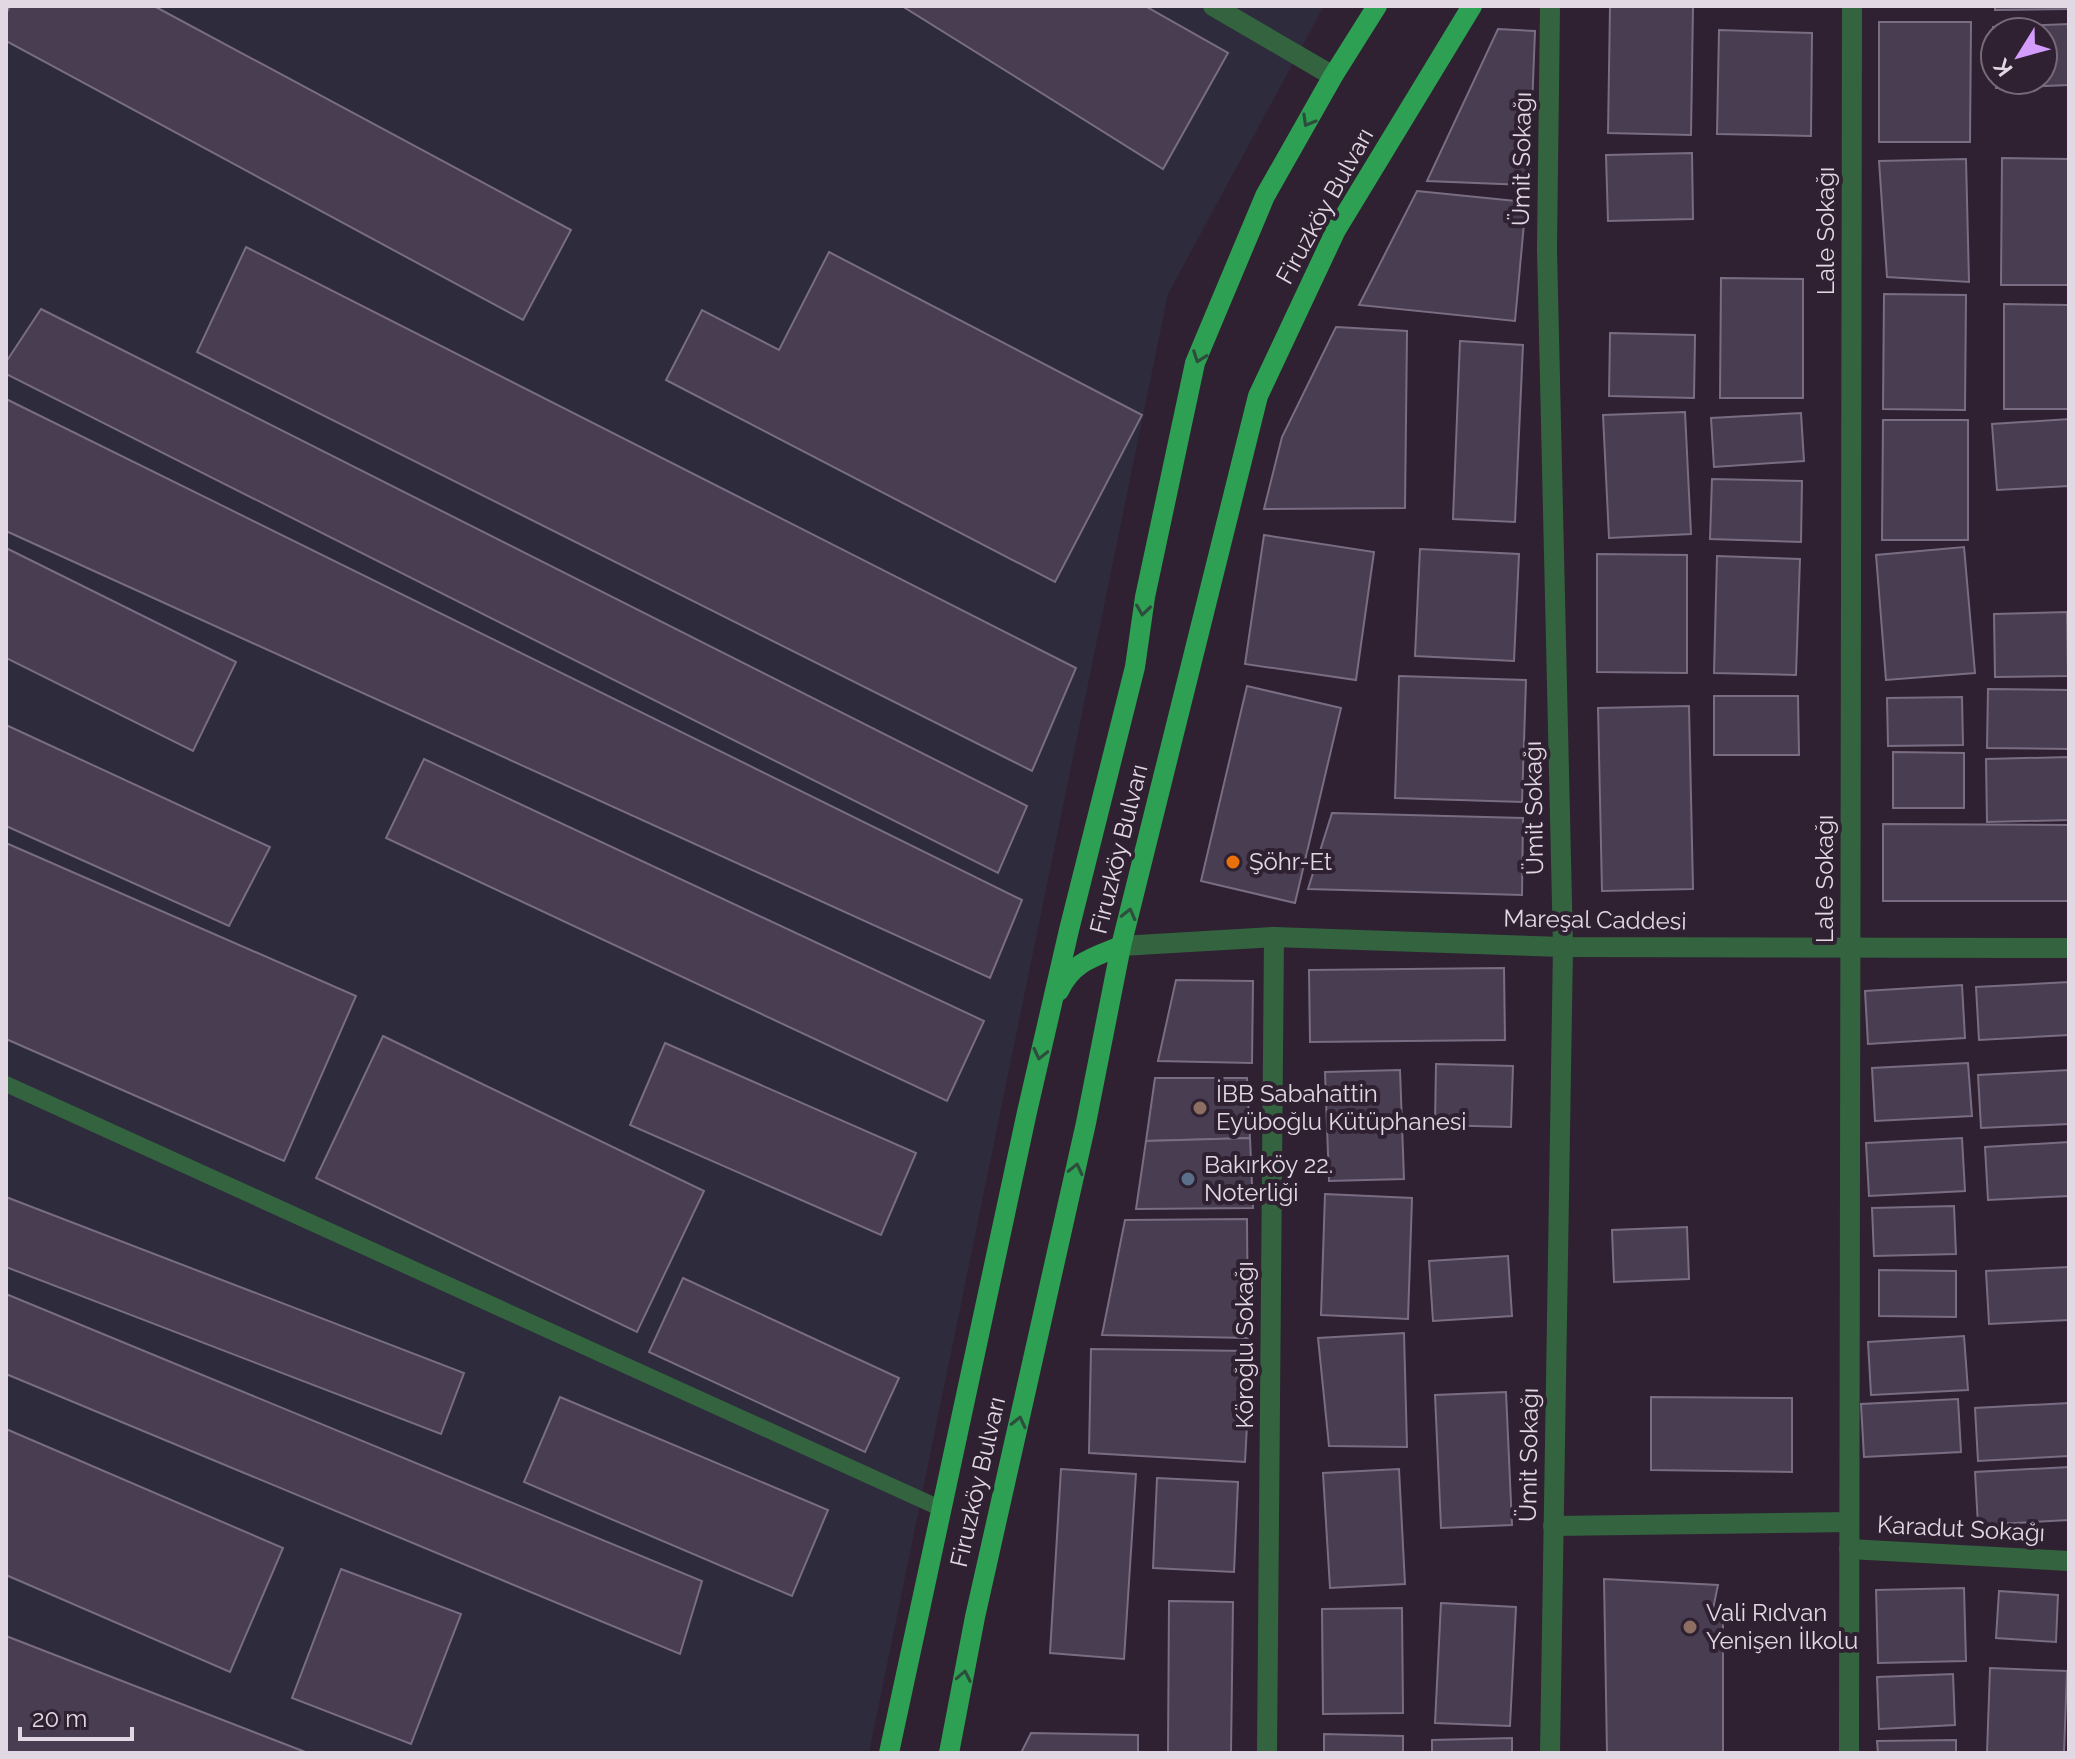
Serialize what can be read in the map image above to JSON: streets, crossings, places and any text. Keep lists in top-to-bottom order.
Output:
{
  "streets": {
    "main road": ["Firuzköy Bulvarı"],
    "street": [
      "Ümit Sokağı",
      "Lale Sokağı",
      "Mareşal Caddesi",
      "Köroğlu Sokağı",
      "Karadut Sokağı"
    ]
  },
  "crossings": [
    ["Ümit Sokağı", "Mareşal Caddesi"],
    ["Firuzköy Bulvarı", "Mareşal Caddesi"],
    ["Lale Sokağı", "Mareşal Caddesi"],
    ["Lale Sokağı", "Karadut Sokağı"],
    ["Mareşal Caddesi", "Köroğlu Sokağı"]
  ],
  "places": [
    "Şöhr-Et",
    "İBB Sabahattin Eyüboğlu Kütüphanesi",
    "Bakırköy 22. Noterliği",
    "Vali Rıdvan Yenişen İlkolu"
  ],
  "scale_bar": "20 m",
  "north": "bottom left"
}
